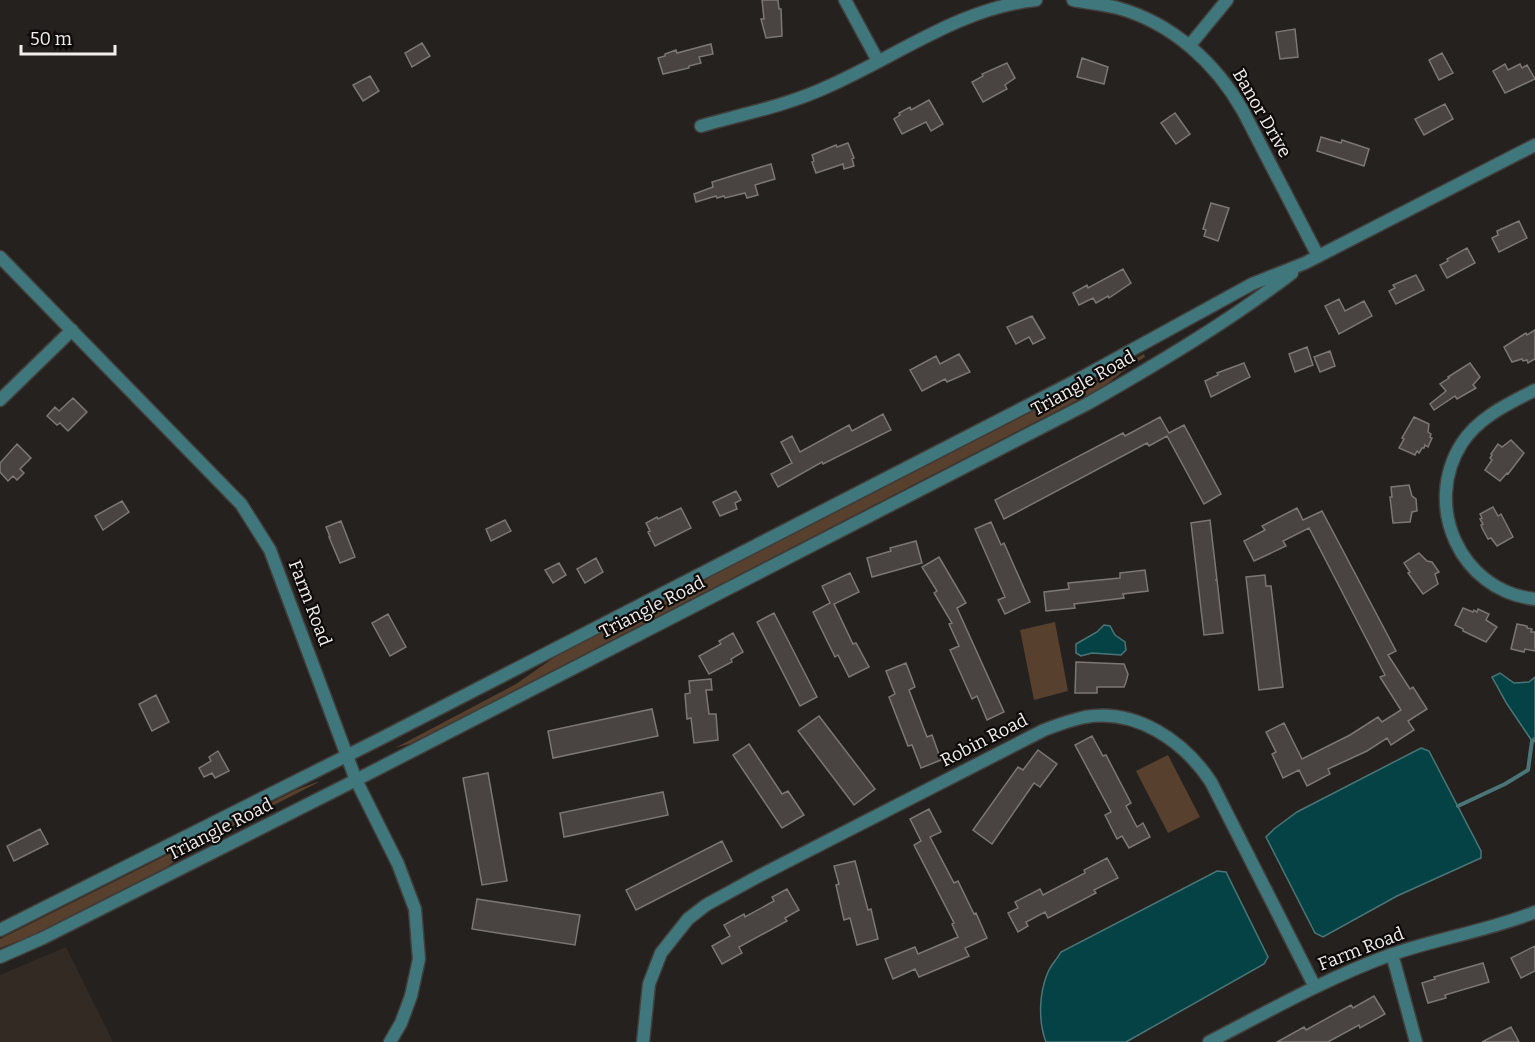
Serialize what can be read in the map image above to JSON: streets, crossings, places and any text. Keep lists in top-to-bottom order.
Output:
{
  "streets": {
    "street": [
      "Banor Drive",
      "Triangle Road",
      "Farm Road",
      "Robin Road"
    ]
  },
  "crossings": [
    ["Banor Drive", "Triangle Road"],
    ["Triangle Road", "Farm Road"],
    ["Farm Road", "Robin Road"]
  ],
  "scale_bar": "50 m"
}
